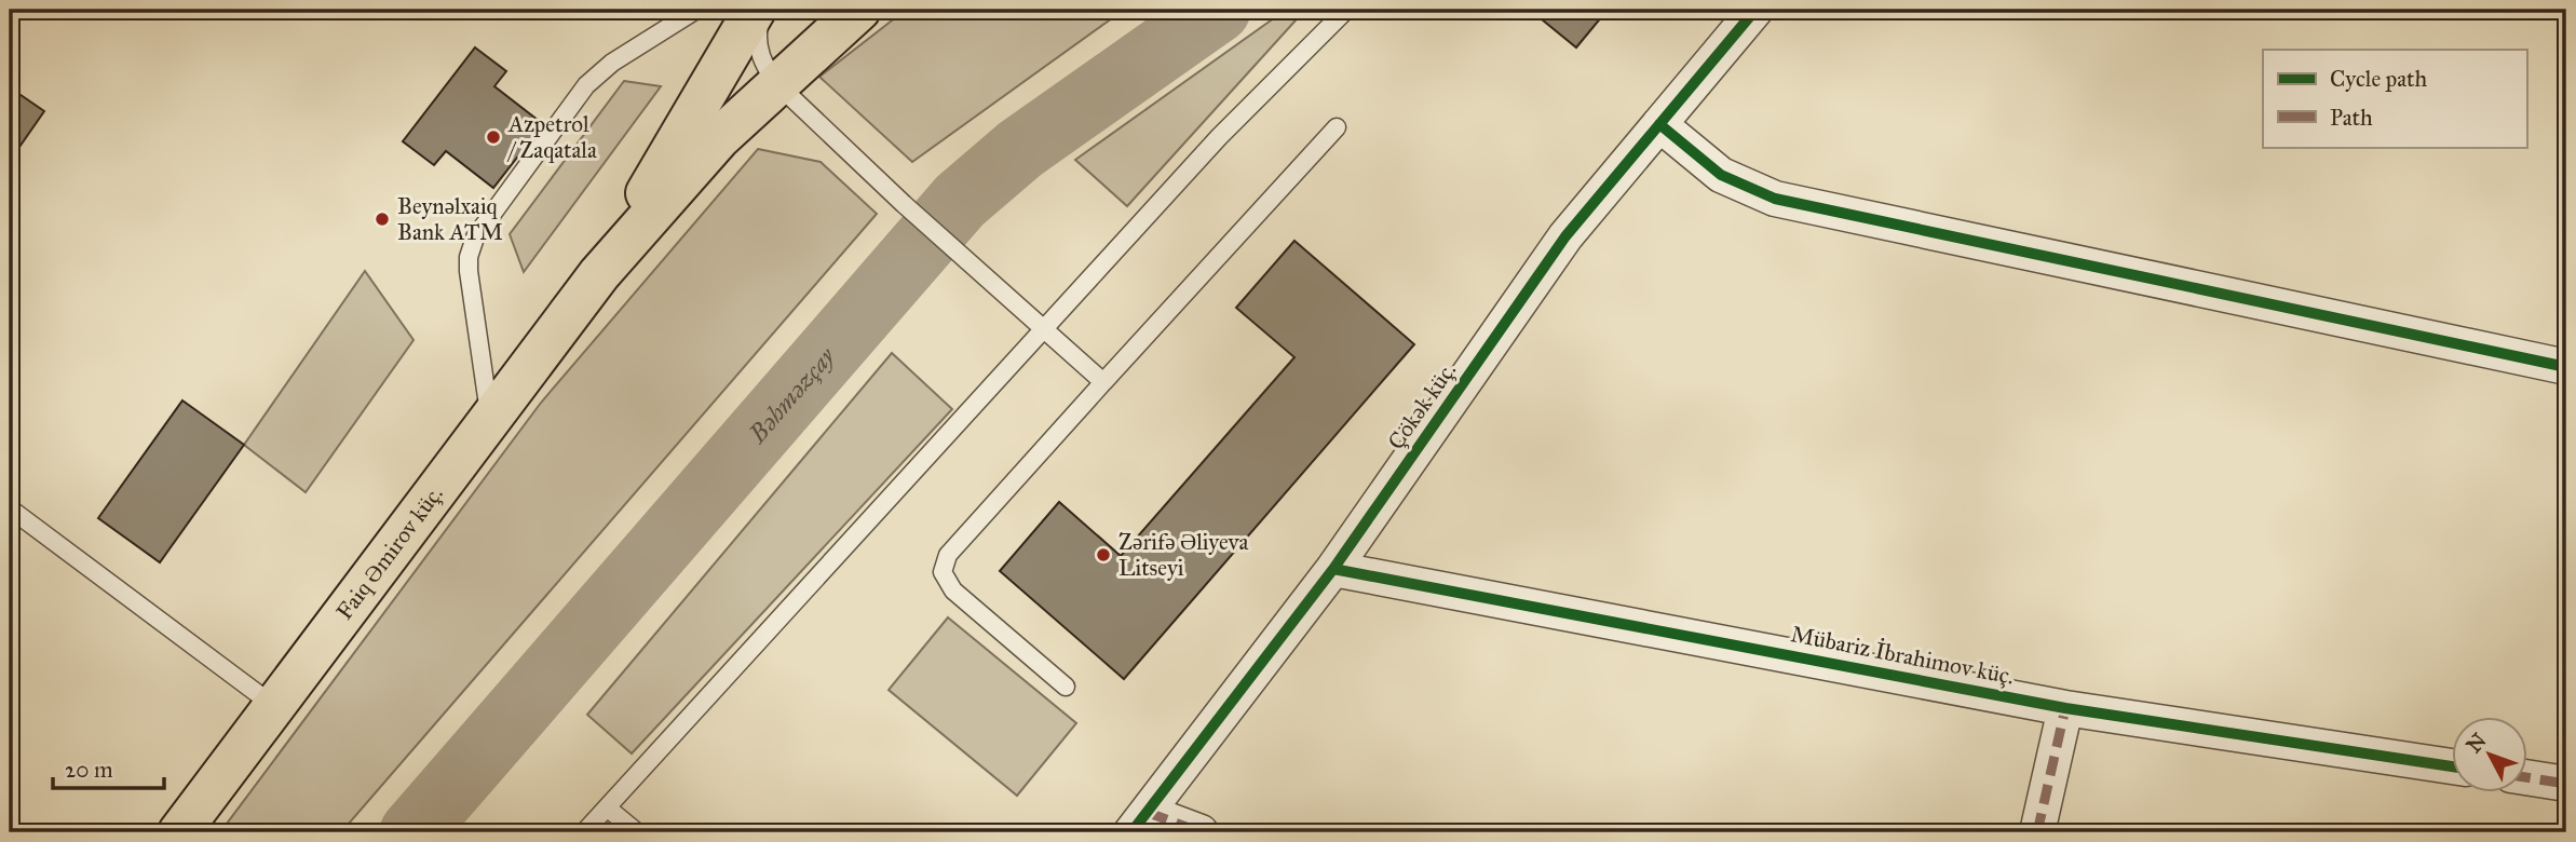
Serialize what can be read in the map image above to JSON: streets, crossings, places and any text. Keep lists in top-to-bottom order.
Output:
{
  "streets": {
    "highway": ["Faiq Əmirov küç."],
    "street": ["Çökək küç.", "Mübariz İbrahimov küç."]
  },
  "crossings": [
    ["Çökək küç.", "Mübariz İbrahimov küç."]
  ],
  "water": ["Bəhməzçay"],
  "places": ["Azpetrol / Zaqatala", "Beynəlxaiq Bank ATM", "Zərifə Əliyeva Litseyi"],
  "legend": ["Cycle path", "Path"],
  "scale_bar": "20 m",
  "north": "top left"
}
